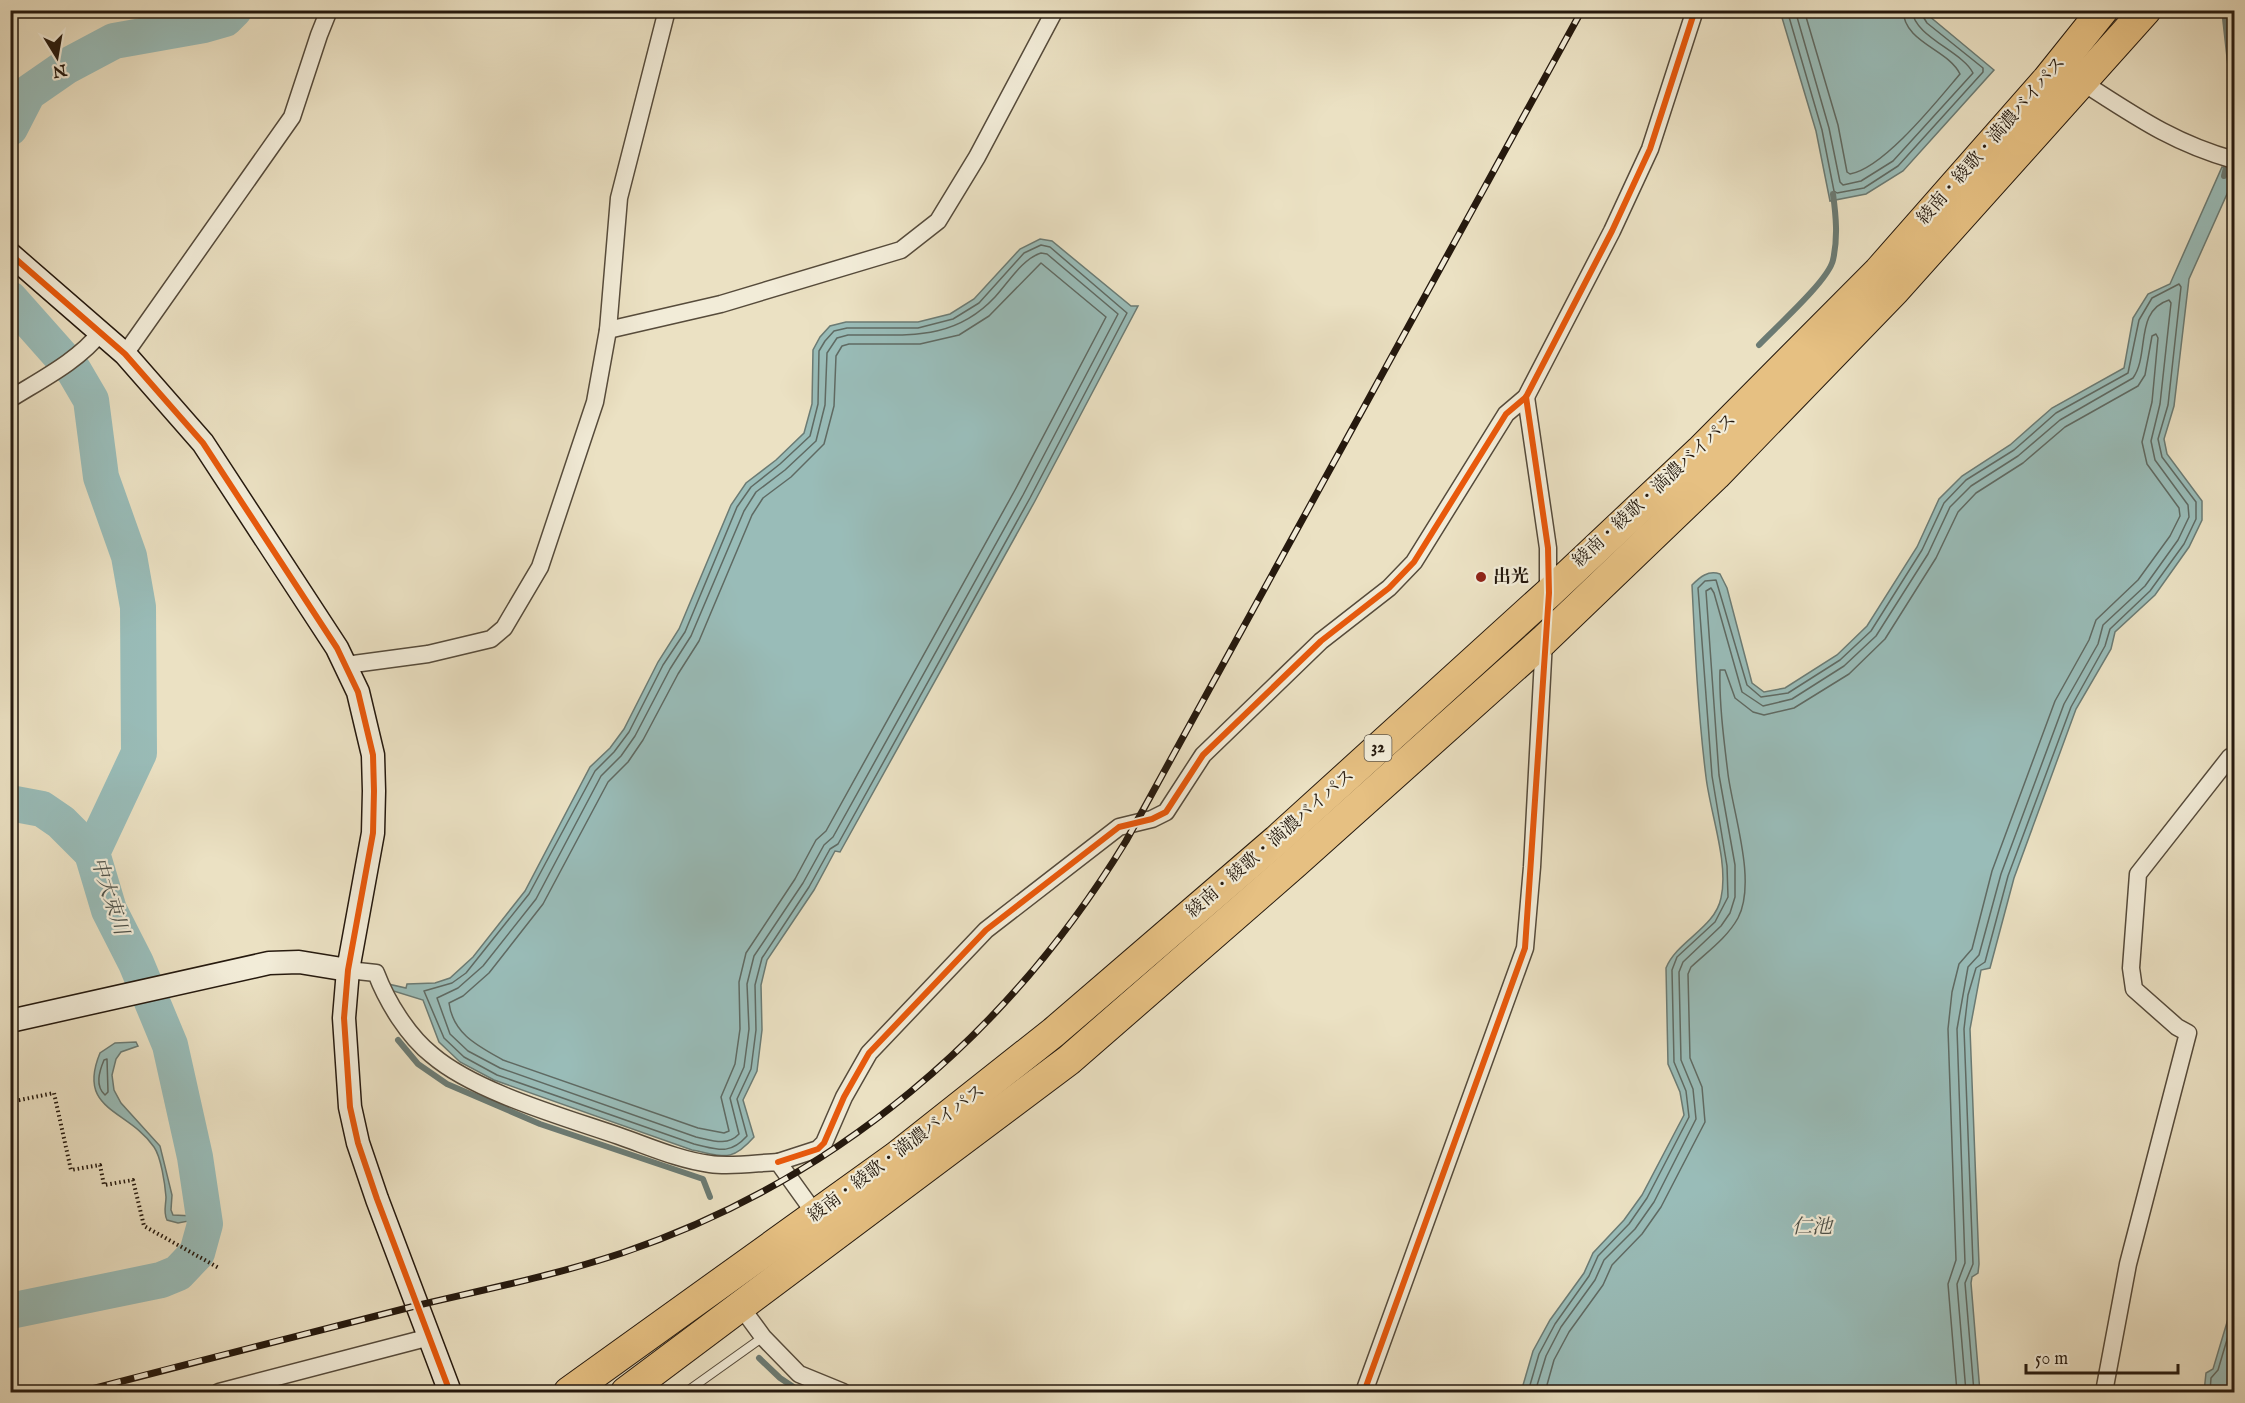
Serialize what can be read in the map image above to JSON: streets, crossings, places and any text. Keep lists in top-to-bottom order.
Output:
{
  "streets": {
    "highway": ["綾南・綾歌・満濃バイパス", "32"]
  },
  "water": ["中大束川", "仁池"],
  "places": ["出光"],
  "scale_bar": "50 m",
  "north": "bottom"
}
